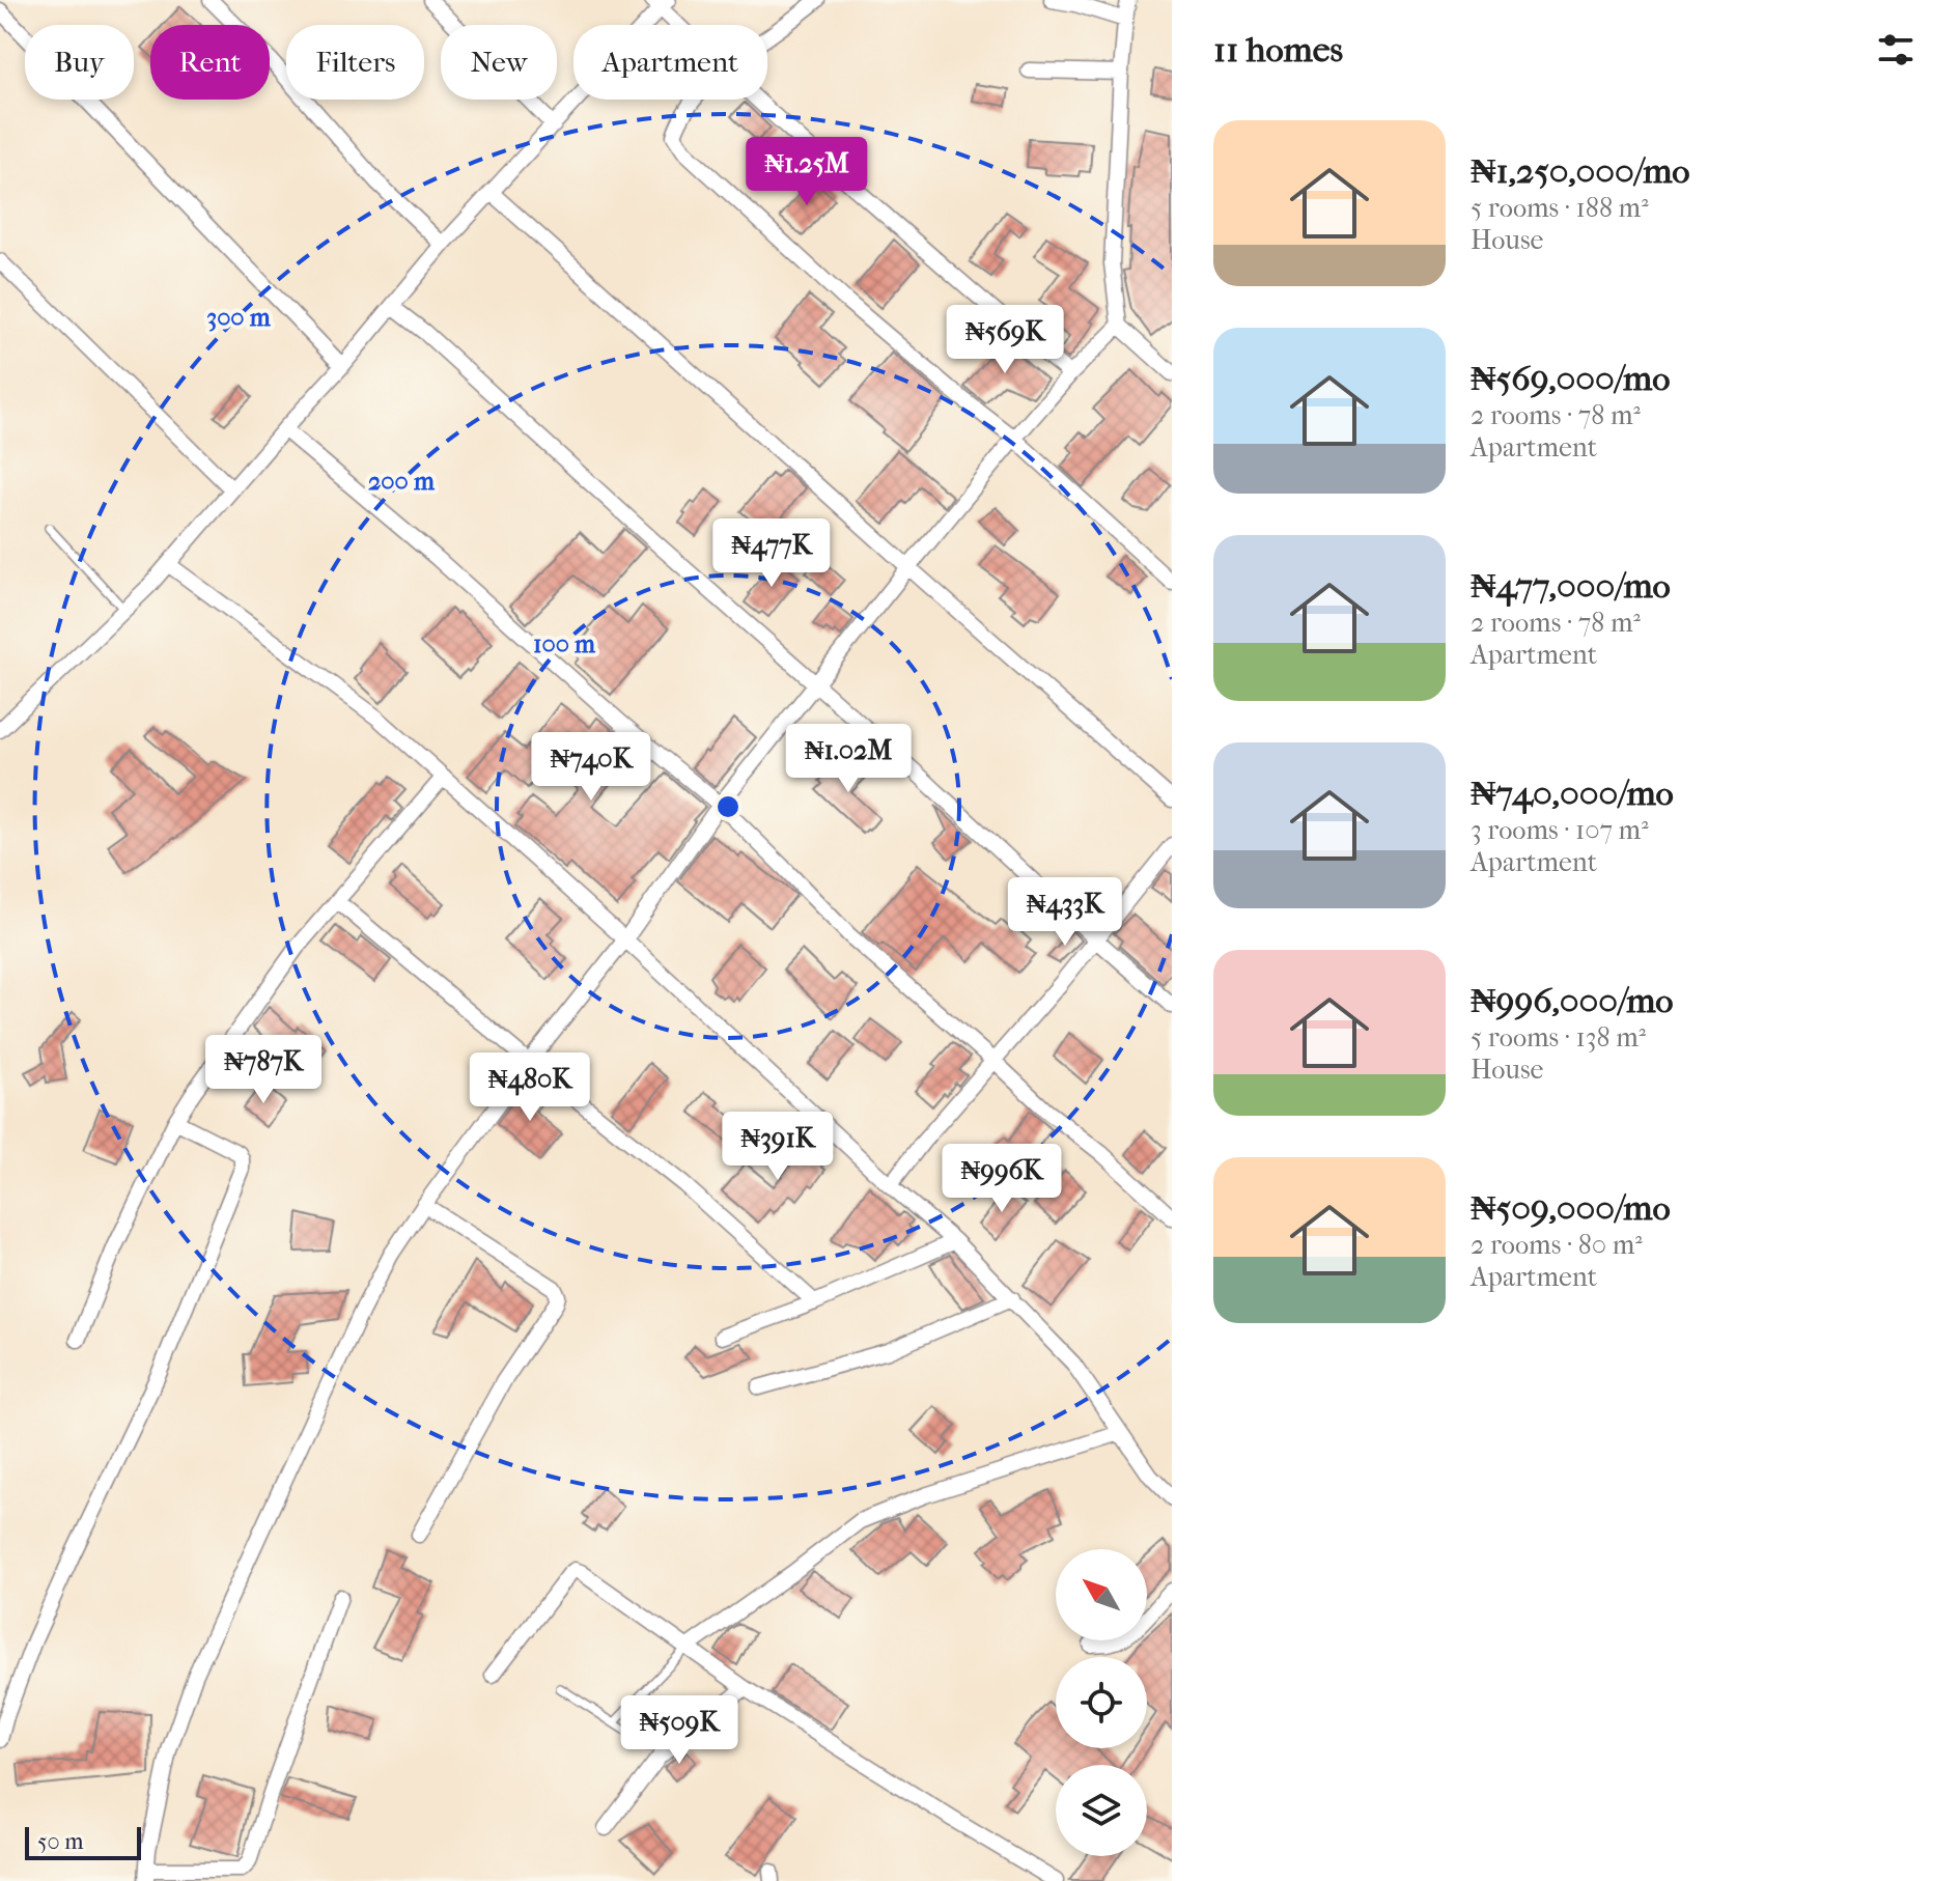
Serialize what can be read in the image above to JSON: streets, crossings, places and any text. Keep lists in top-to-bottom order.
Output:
{
  "scale_bar": "50 m",
  "north": "top left",
  "page": {
    "heading": "11 homes",
    "chip": [
      "Buy",
      "Rent",
      "Filters",
      "New",
      "Apartment"
    ],
    "list": [
      {
        "name": "₦1,250,000/mo",
        "note": "5 rooms · 188 m² · House"
      },
      {
        "name": "₦569,000/mo",
        "note": "2 rooms · 78 m² · Apartment"
      },
      {
        "name": "₦477,000/mo",
        "note": "2 rooms · 78 m² · Apartment"
      },
      {
        "name": "₦740,000/mo",
        "note": "3 rooms · 107 m² · Apartment"
      },
      {
        "name": "₦996,000/mo",
        "note": "5 rooms · 138 m² · House"
      },
      {
        "name": "₦509,000/mo",
        "note": "2 rooms · 80 m² · Apartment"
      }
    ],
    "price": [
      "₦1.25M",
      "₦569K",
      "₦477K",
      "₦1.02M",
      "₦740K",
      "₦433K",
      "₦787K",
      "₦480K",
      "₦391K",
      "₦996K",
      "₦509K"
    ],
    "scale": "50 m"
  },
  "rings": ["300 m", "200 m", "100 m"]
}
